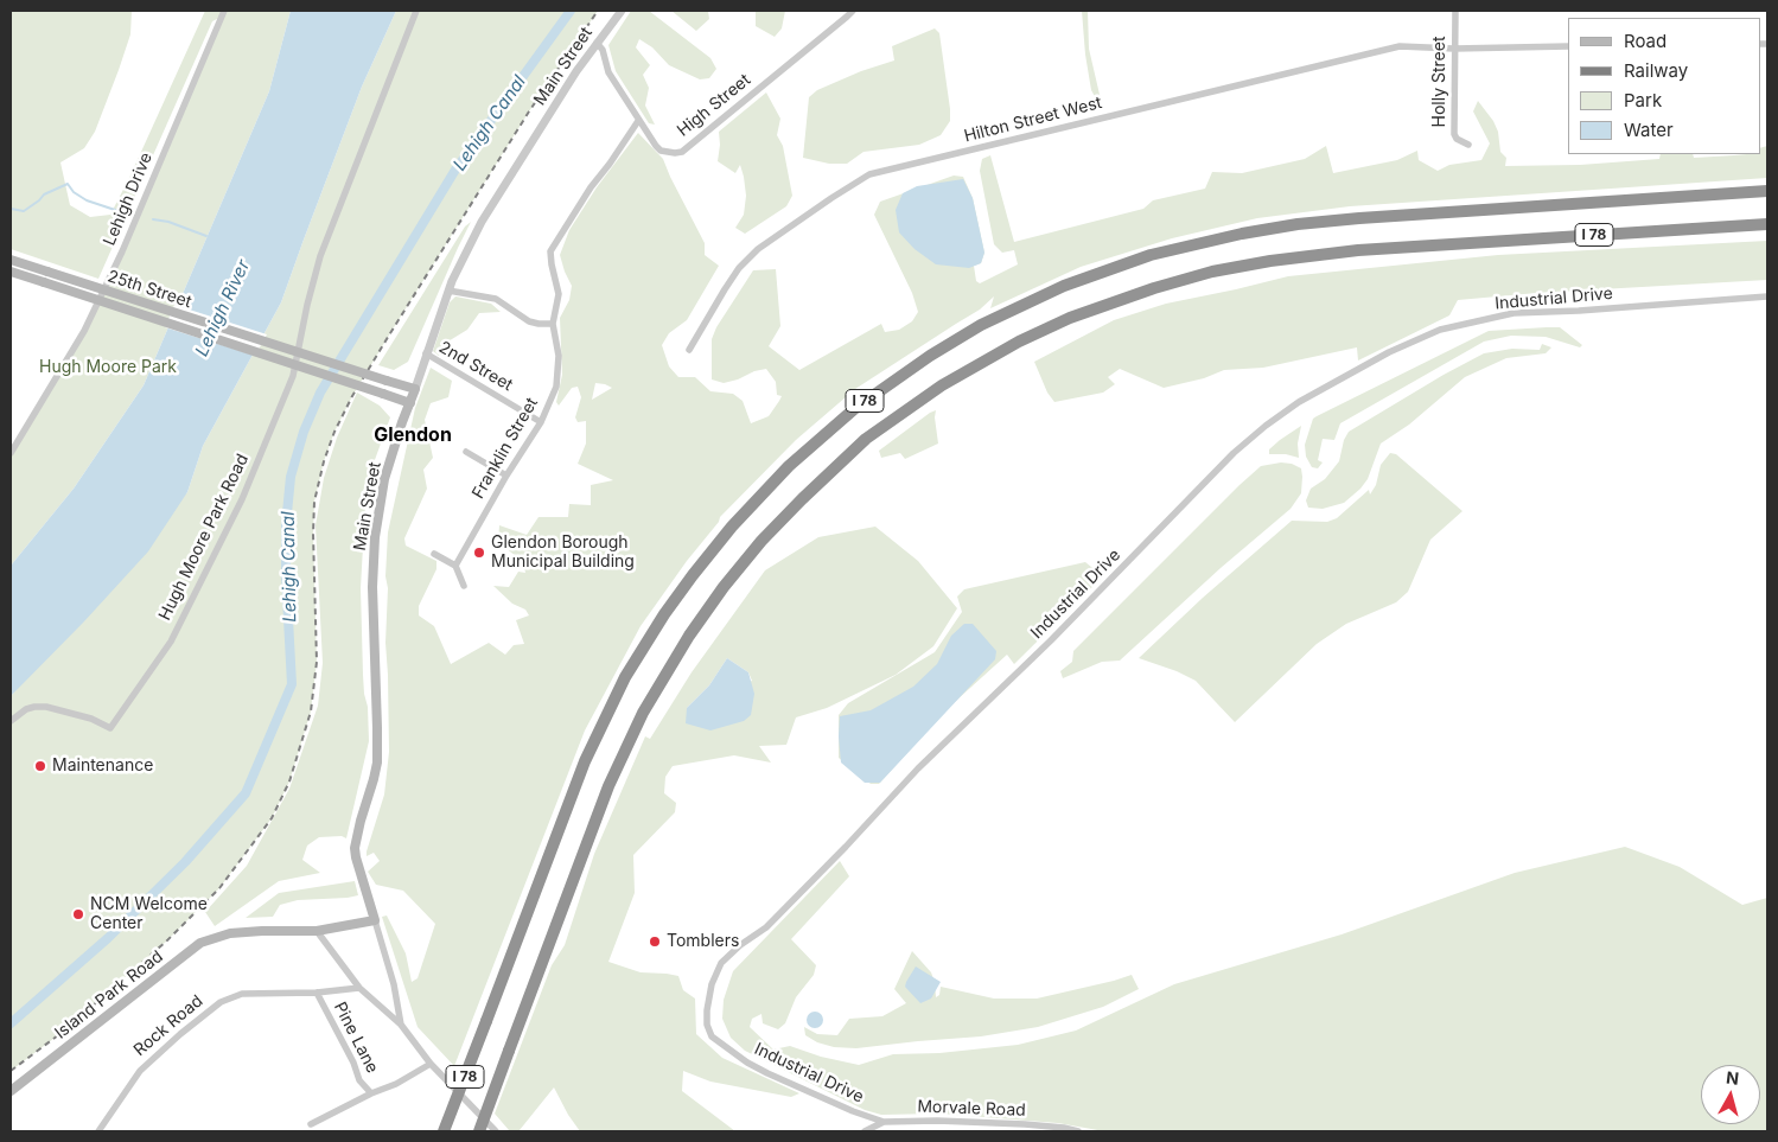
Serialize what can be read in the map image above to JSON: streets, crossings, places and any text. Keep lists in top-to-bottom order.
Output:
{
  "streets": {
    "highway": ["I 78"],
    "main road": ["Main Street", "25th Street", "Island Park Road"],
    "street": [
      "Holly Street",
      "High Street",
      "Hilton Street West",
      "Lehigh Drive",
      "Industrial Drive",
      "2nd Street",
      "Franklin Street",
      "Hugh Moore Park Road",
      "Rock Road",
      "Pine Lane",
      "Morvale Road"
    ]
  },
  "crossings": [
    ["Main Street", "High Street"],
    ["Main Street", "25th Street"],
    ["Main Street", "2nd Street"],
    ["Main Street", "Island Park Road"],
    ["Holly Street", "Hilton Street West"],
    ["High Street", "Franklin Street"],
    ["Industrial Drive", "Morvale Road"],
    ["2nd Street", "Franklin Street"],
    ["Rock Road", "Pine Lane"]
  ],
  "districts": ["Glendon"],
  "water": ["Lehigh Canal", "Lehigh River"],
  "parks": ["Hugh Moore Park"],
  "places": [
    "Glendon Borough Municipal Building",
    "Maintenance",
    "NCM Welcome Center",
    "Tomblers"
  ],
  "legend": [
    "Road",
    "Railway",
    "Park",
    "Water"
  ],
  "north": "top"
}
